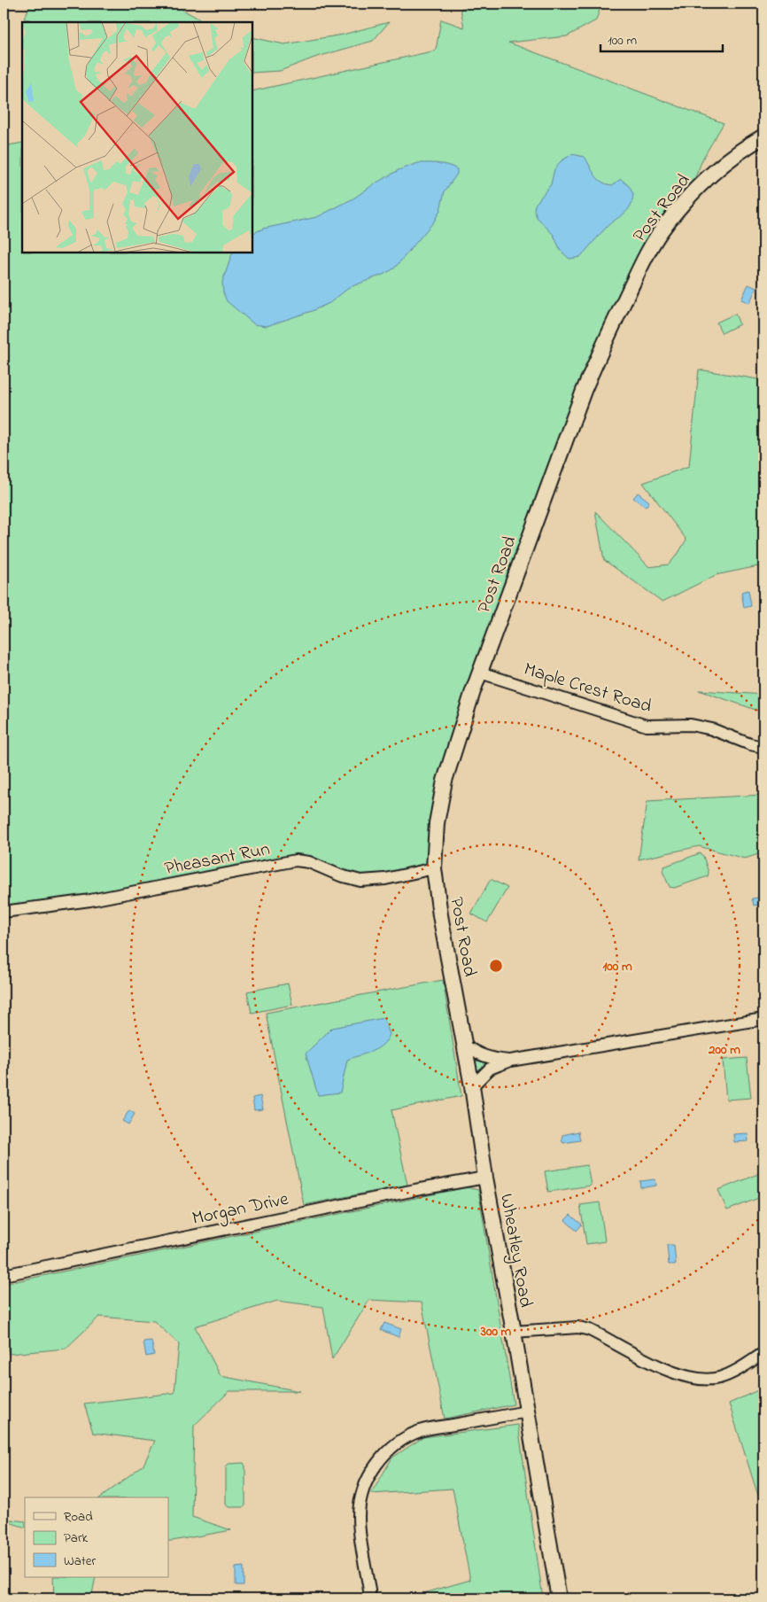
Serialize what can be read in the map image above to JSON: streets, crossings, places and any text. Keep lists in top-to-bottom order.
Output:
{
  "streets": {
    "main road": ["Post Road", "Wheatley Road"],
    "street": ["Maple Crest Road", "Pheasant Run", "Morgan Drive"]
  },
  "crossings": [
    ["Post Road", "Maple Crest Road"],
    ["Post Road", "Pheasant Run"],
    ["Post Road", "Wheatley Road"],
    ["Morgan Drive", "Wheatley Road"]
  ],
  "legend": ["Road", "Park", "Water"],
  "scale_bar": "100 m",
  "rings": ["100 m", "200 m", "300 m"]
}
